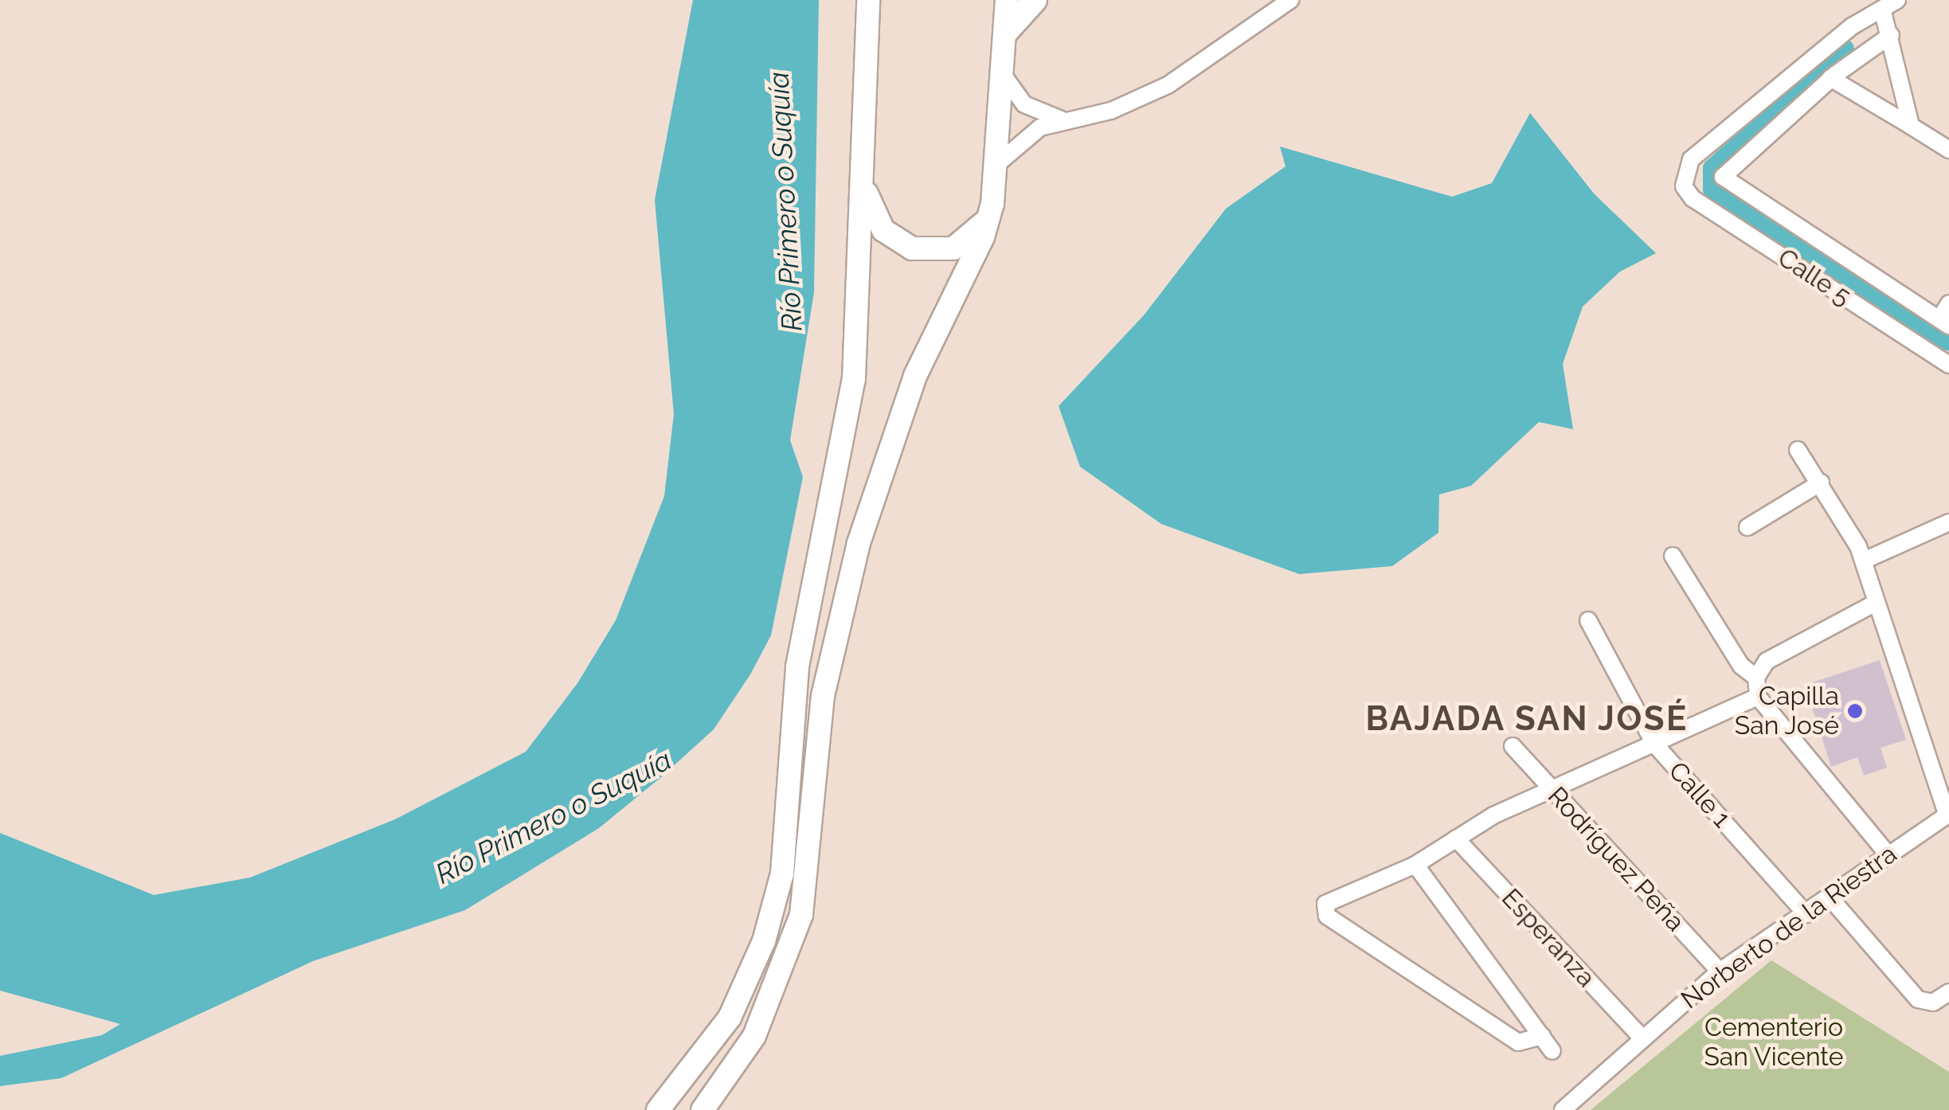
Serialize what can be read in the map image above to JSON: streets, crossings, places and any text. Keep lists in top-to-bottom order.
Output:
{
  "streets": {
    "street": [
      "Calle 5",
      "Calle 1",
      "Rodríguez Peña",
      "Norberto de la Riestra",
      "Esperanza"
    ]
  },
  "crossings": [
    ["Calle 1", "Norberto de la Riestra"],
    ["Rodríguez Peña", "Norberto de la Riestra"],
    ["Norberto de la Riestra", "Esperanza"]
  ],
  "districts": ["BAJADA SAN JOSÉ"],
  "water": ["Río Primero o Suquía"],
  "parks": ["Cementerio San Vicente"],
  "places": ["Capilla San José"]
}
